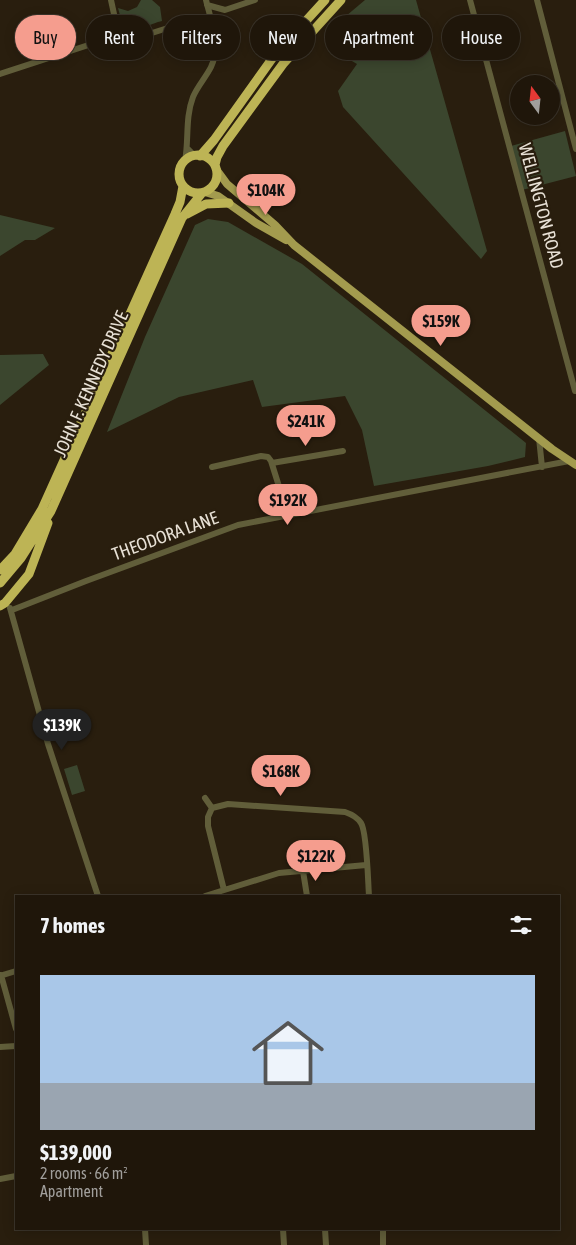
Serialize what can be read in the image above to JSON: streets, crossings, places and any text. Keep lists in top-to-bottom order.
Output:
{
  "streets": {
    "highway": ["JOHN F. KENNEDY DRIVE"],
    "street": ["WELLINGTON ROAD", "THEODORA LANE"]
  },
  "north": "top",
  "page": {
    "chip": [
      "Buy",
      "Rent",
      "Filters",
      "New",
      "Apartment",
      "House"
    ],
    "price": [
      "$104K",
      "$159K",
      "$241K",
      "$192K",
      "$139K",
      "$168K",
      "$122K"
    ],
    "heading": "7 homes",
    "list": [
      {
        "name": "$139,000",
        "note": "2 rooms · 66 m² · Apartment"
      }
    ]
  }
}
